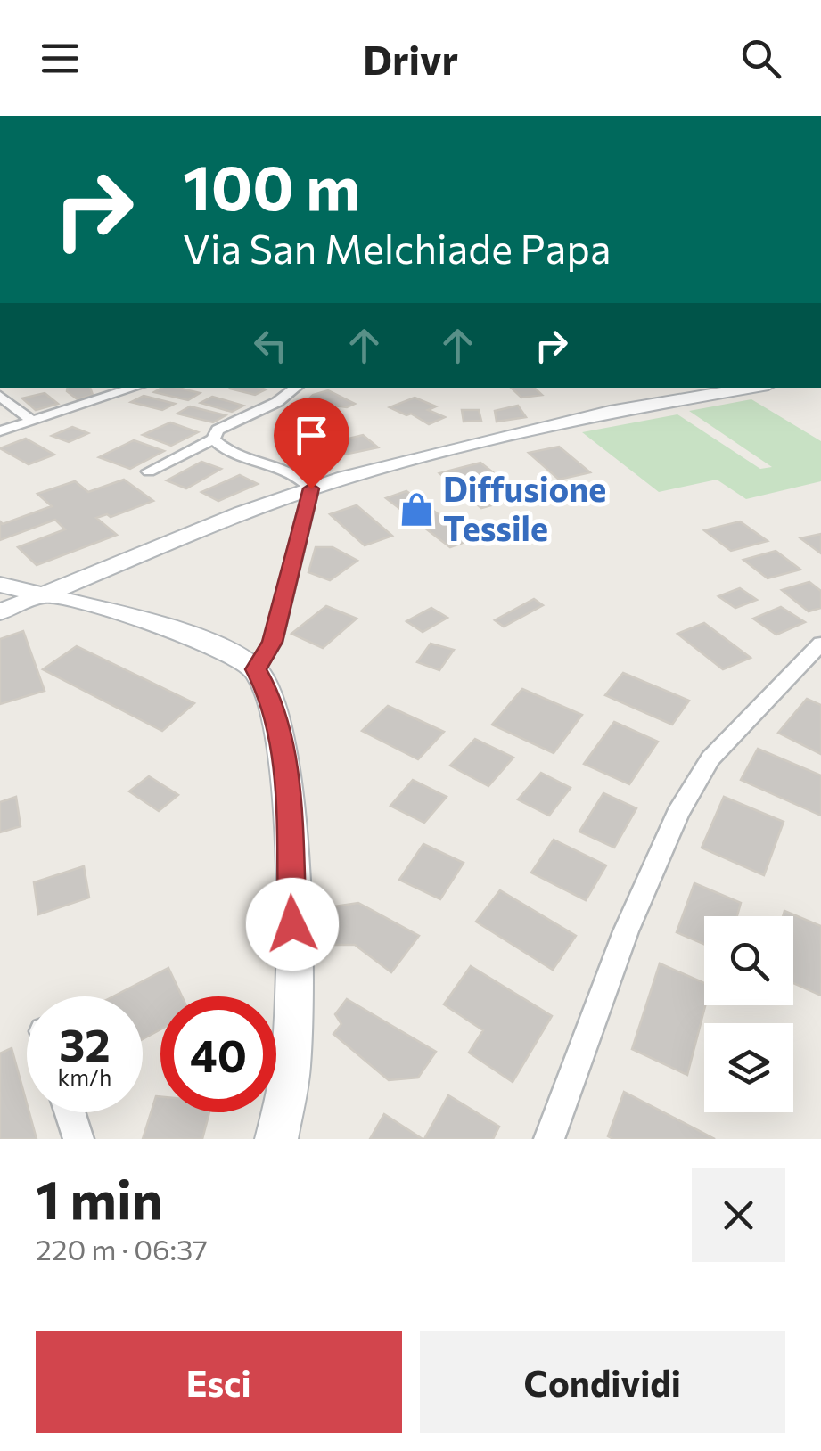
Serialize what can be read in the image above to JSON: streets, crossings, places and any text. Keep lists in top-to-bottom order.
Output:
{
  "places": {
    "shop": ["Diffusione Tessile"]
  },
  "page": {
    "header": "Drivr",
    "turn": ["100 m", "Via San Melchiade Papa"],
    "speed": "32 km/h",
    "limit": "40",
    "heading": ["1 min", "220 m · 06:37"],
    "buttons": ["Esci", "Condividi"]
  }
}
